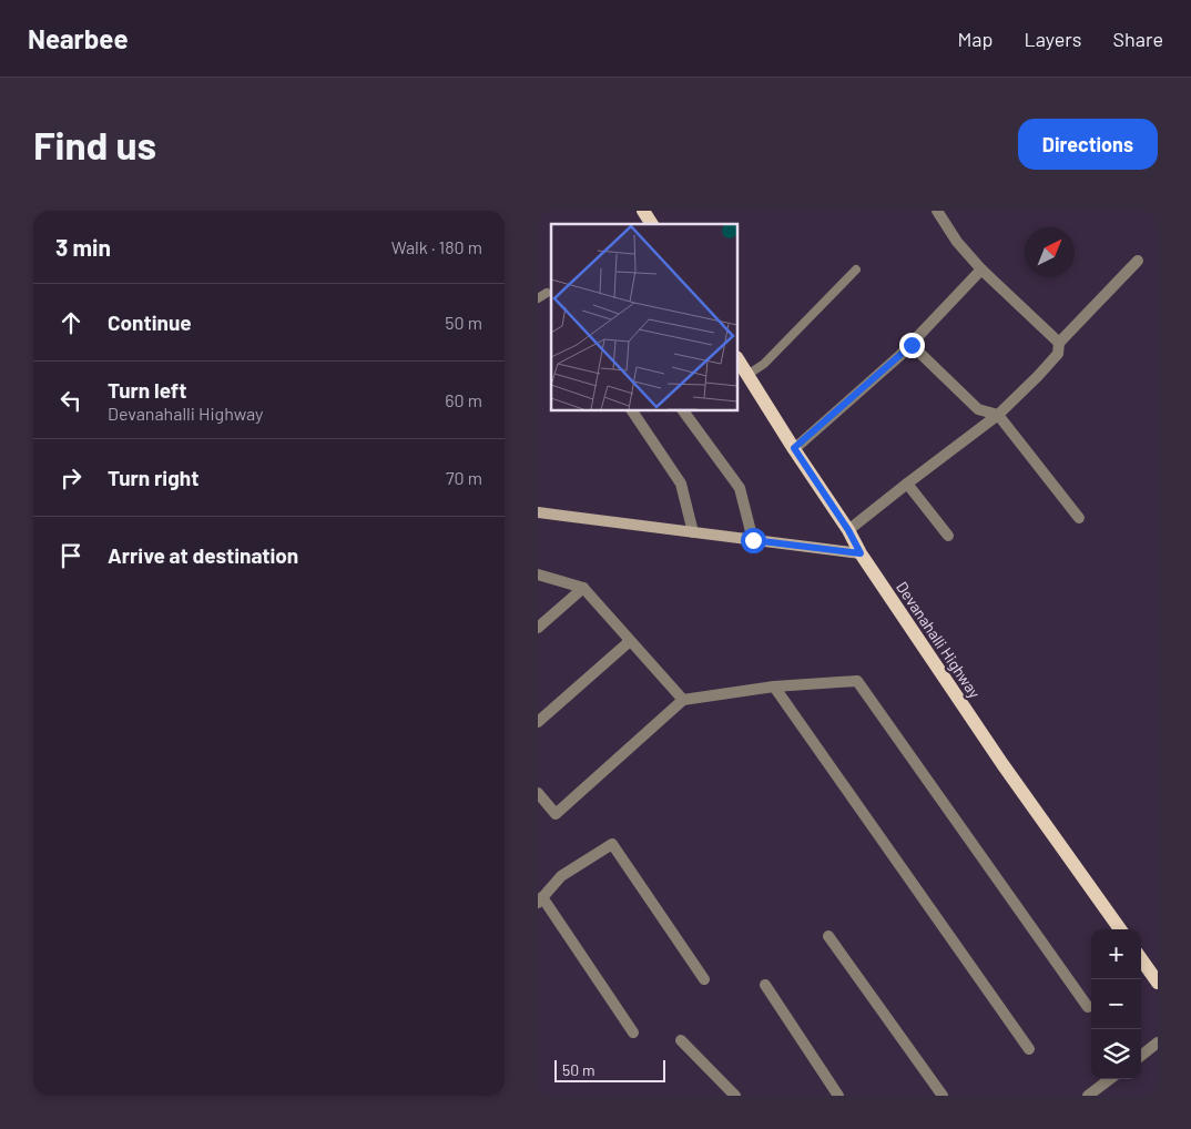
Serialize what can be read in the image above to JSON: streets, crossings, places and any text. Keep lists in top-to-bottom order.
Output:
{
  "streets": {
    "main road": ["Devanahalli Highway"]
  },
  "scale_bar": "50 m",
  "north": "top right",
  "page": {
    "header": "Nearbee",
    "nav": ["Map", "Layers", "Share"],
    "buttons": "Directions",
    "title": "Find us",
    "heading": ["3 min", "Walk · 180 m"],
    "list": [
      ["Continue", "50 m"],
      ["Turn left", "Devanahalli Highway", "60 m"],
      ["Turn right", "70 m"],
      "Arrive at destination"
    ],
    "map_buttons": ["+", "−"],
    "scale": "50 m"
  }
}
